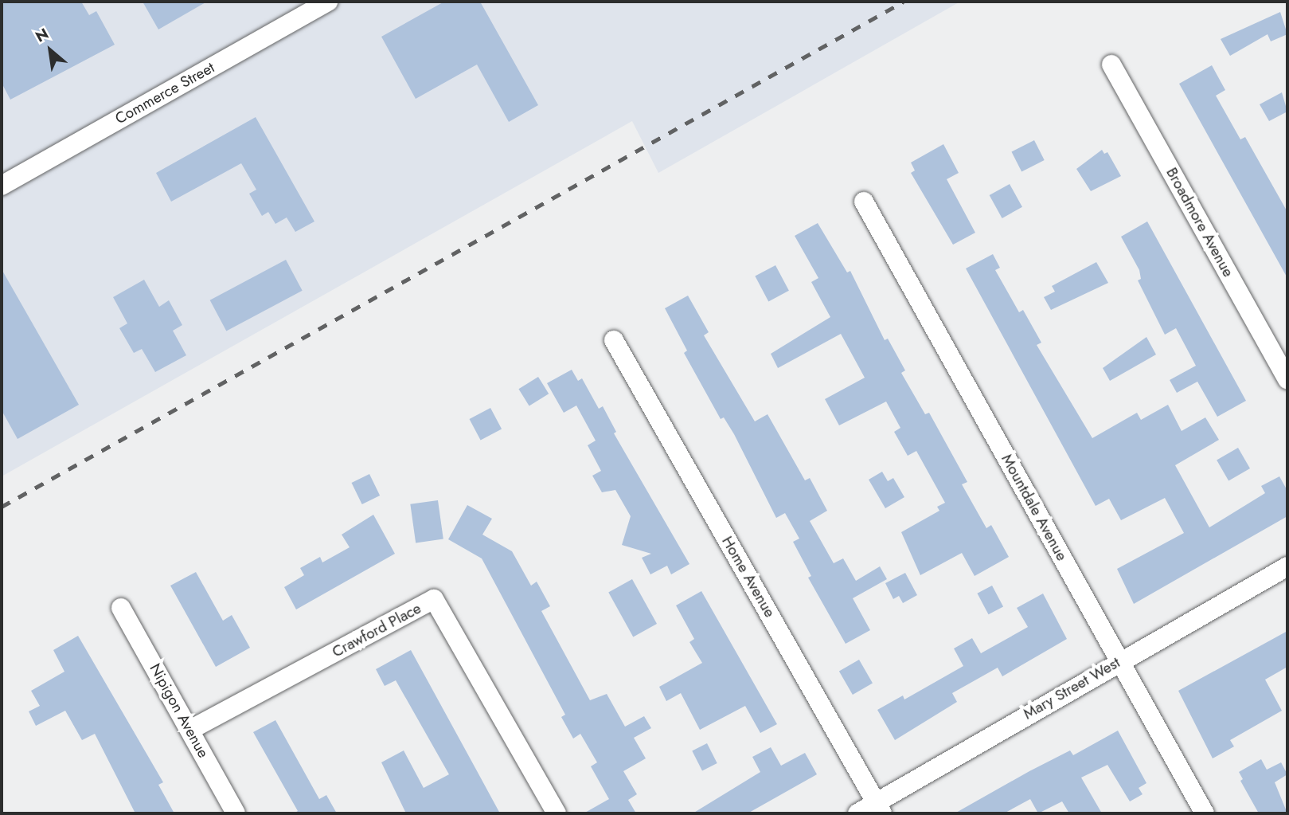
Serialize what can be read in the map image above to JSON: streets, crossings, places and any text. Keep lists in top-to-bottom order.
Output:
{
  "streets": {
    "street": [
      "Commerce Street",
      "Broadmore Avenue",
      "Mountdale Avenue",
      "Home Avenue",
      "Crawford Place",
      "Mary Street West",
      "Nipigon Avenue"
    ]
  },
  "crossings": [
    ["Mountdale Avenue", "Mary Street West"],
    ["Home Avenue", "Mary Street West"],
    ["Crawford Place", "Nipigon Avenue"]
  ],
  "north": "top left"
}
